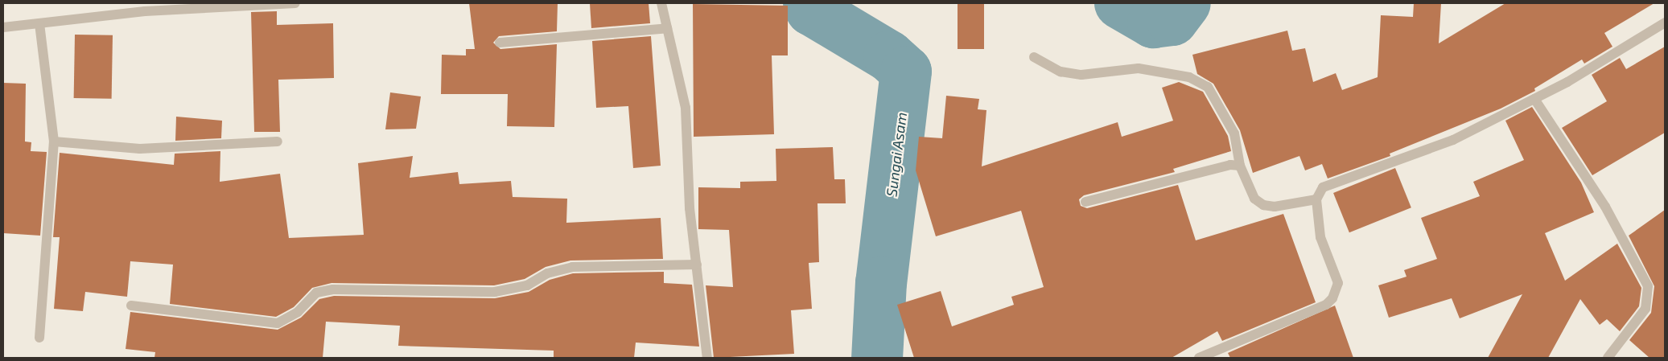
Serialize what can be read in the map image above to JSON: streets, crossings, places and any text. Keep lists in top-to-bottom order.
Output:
{
  "water": ["Sungai Asam"]
}
